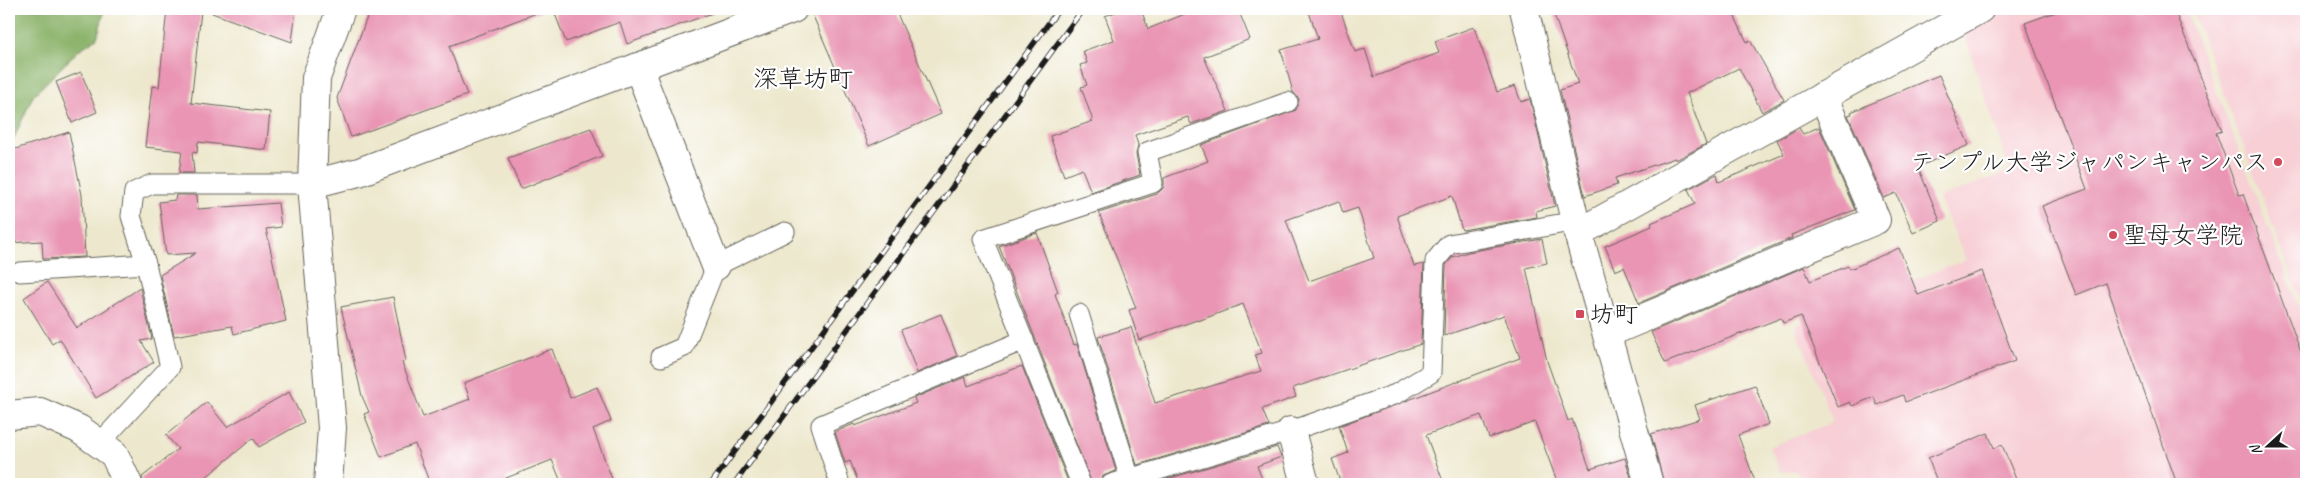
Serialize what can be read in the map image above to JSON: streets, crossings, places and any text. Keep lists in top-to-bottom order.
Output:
{
  "districts": ["深草坊町"],
  "places": {
    "other": ["テンプル大学ジャパンキャンパス", "聖母女学院"],
    "transit": ["坊町"]
  },
  "north": "left"
}
